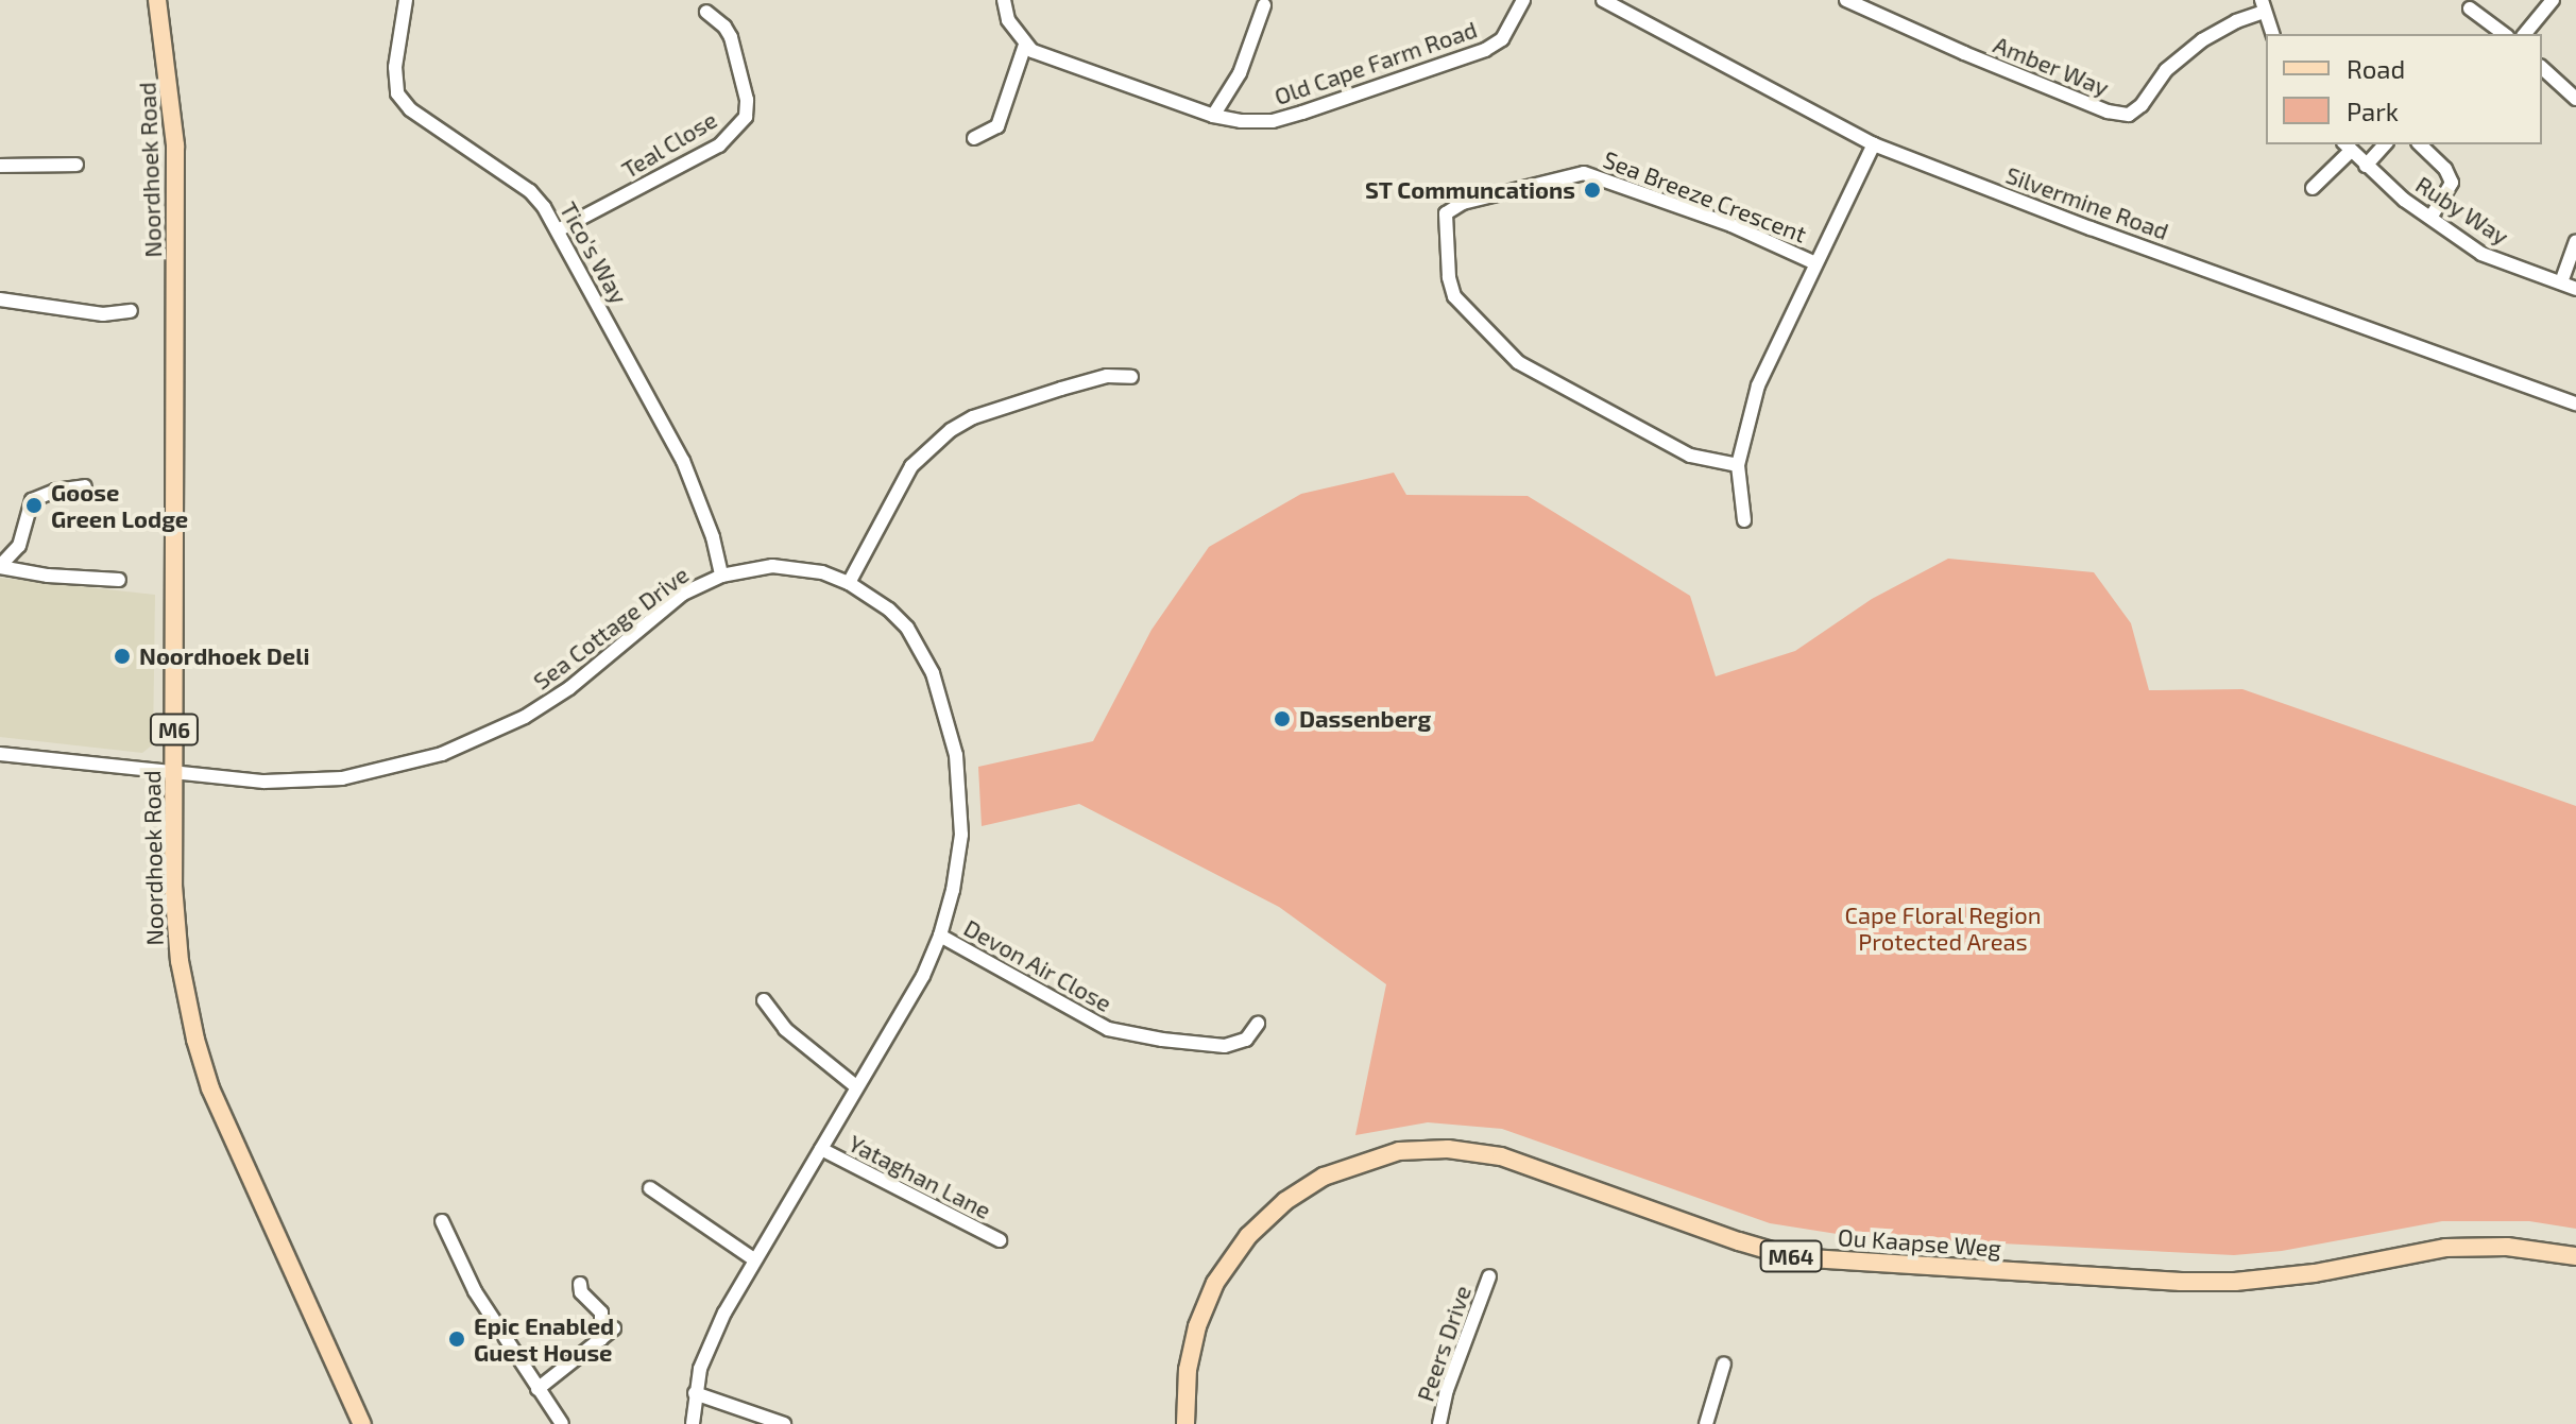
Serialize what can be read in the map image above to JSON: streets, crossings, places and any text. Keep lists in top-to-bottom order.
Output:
{
  "streets": {
    "main road": [
      "Noordhoek Road",
      "M6",
      "Ou Kaapse Weg",
      "M64"
    ],
    "street": [
      "Old Cape Farm Road",
      "Amber Way",
      "Teal Close",
      "Sea Breeze Crescent",
      "Silvermine Road",
      "Ruby Way",
      "Tico's Way",
      "Sea Cottage Drive",
      "Devon Air Close",
      "Yataghan Lane",
      "Peers Drive"
    ]
  },
  "crossings": [
    ["Teal Close", "Tico's Way"],
    ["Noordhoek Road", "Sea Cottage Drive"],
    ["Tico's Way", "Sea Cottage Drive"],
    ["Sea Cottage Drive", "Devon Air Close"],
    ["Sea Cottage Drive", "Yataghan Lane"]
  ],
  "parks": ["Cape Floral Region Protected Areas"],
  "places": [
    "ST Communcations",
    "Goose Green Lodge",
    "Noordhoek Deli",
    "Dassenberg",
    "Epic Enabled Guest House"
  ],
  "legend": ["Road", "Park"]
}
